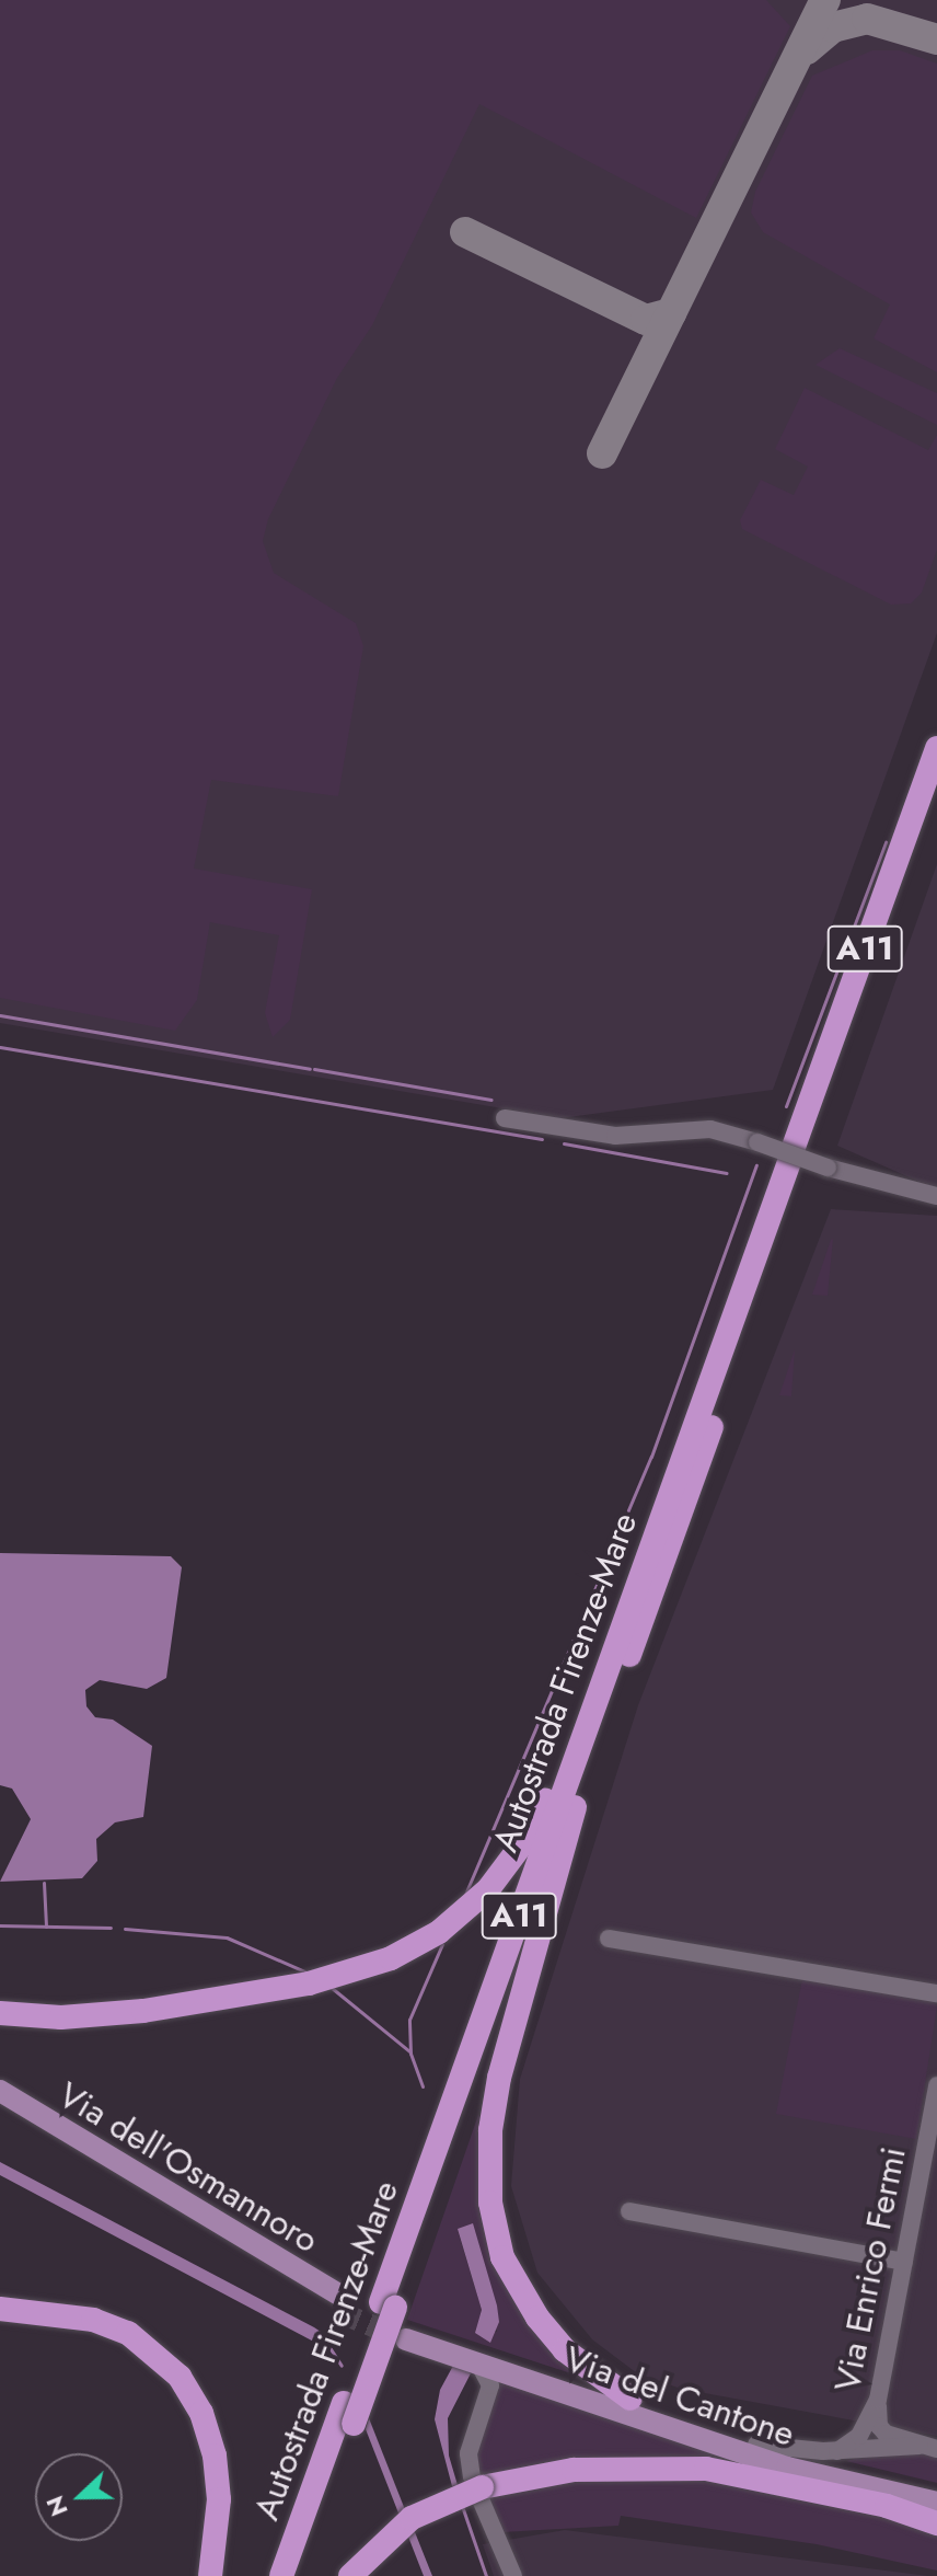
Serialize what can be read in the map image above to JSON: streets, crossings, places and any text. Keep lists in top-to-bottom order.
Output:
{
  "streets": {
    "highway": ["A11", "Autostrada Firenze-Mare"],
    "main road": ["Via dell'Osmannoro", "Via del Cantone"],
    "street": ["Via Enrico Fermi"]
  },
  "crossings": [
    ["Autostrada Firenze-Mare", "Via del Cantone"],
    ["Via Enrico Fermi", "Via del Cantone"]
  ],
  "north": "left"
}
